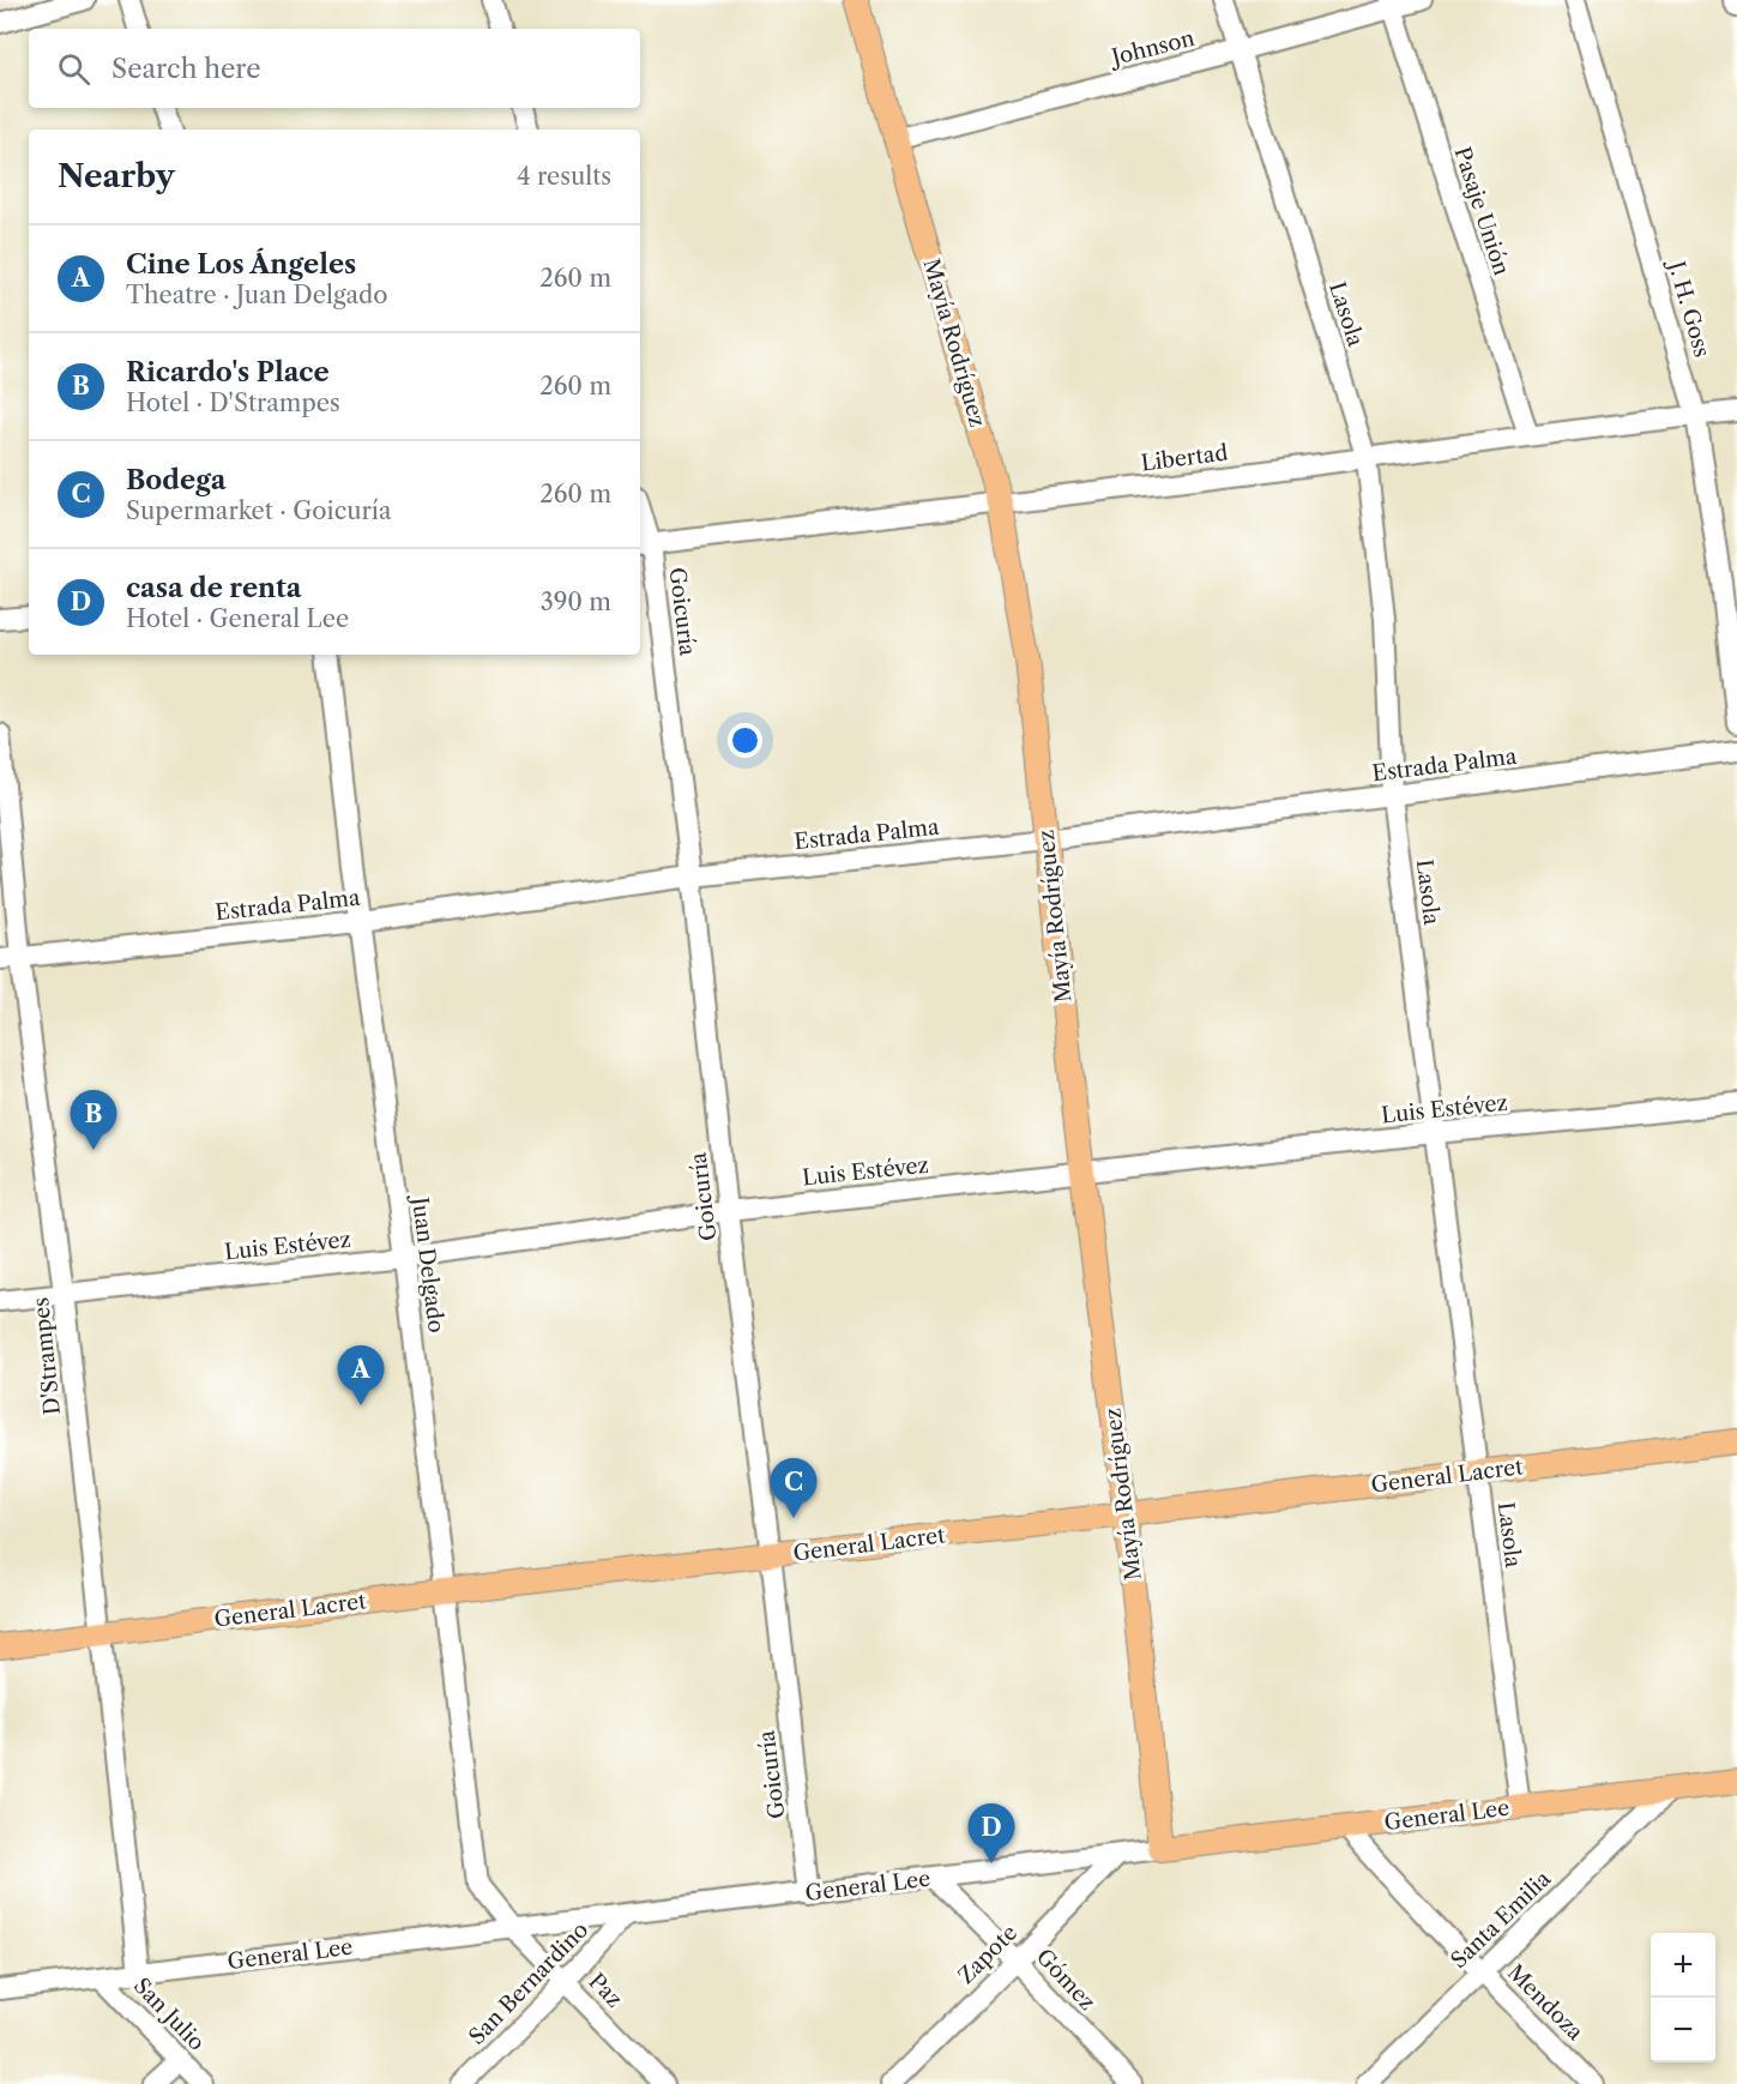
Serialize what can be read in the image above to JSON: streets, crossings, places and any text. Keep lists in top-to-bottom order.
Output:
{
  "streets": {
    "main road": ["Mayía Rodríguez", "General Lacret", "General Lee"],
    "street": [
      "Johnson",
      "Pasaje Unión",
      "J. H. Goss",
      "Lasola",
      "Libertad",
      "Goicuría",
      "Estrada Palma",
      "Luis Estévez",
      "Juan Delgado",
      "D'Strampes",
      "Santa Emilia",
      "Zapote",
      "Gómez",
      "San Bernardino",
      "Paz",
      "Mendoza",
      "San Julio"
    ]
  },
  "crossings": [
    ["Johnson", "Pasaje Unión"],
    ["Johnson", "Lasola"],
    ["Johnson", "Mayía Rodríguez"],
    ["Pasaje Unión", "Libertad"],
    ["J. H. Goss", "Libertad"],
    ["Lasola", "Libertad"],
    ["Lasola", "Estrada Palma"],
    ["Lasola", "Luis Estévez"],
    ["Lasola", "General Lacret"],
    ["Lasola", "General Lee"],
    ["Mayía Rodríguez", "Libertad"],
    ["Mayía Rodríguez", "Estrada Palma"],
    ["Mayía Rodríguez", "Luis Estévez"],
    ["Mayía Rodríguez", "General Lacret"],
    ["Mayía Rodríguez", "General Lee"],
    ["Libertad", "Goicuría"],
    ["Goicuría", "Estrada Palma"],
    ["Goicuría", "Luis Estévez"],
    ["Goicuría", "General Lacret"],
    ["Goicuría", "General Lee"],
    ["Estrada Palma", "Juan Delgado"],
    ["Estrada Palma", "D'Strampes"],
    ["Luis Estévez", "Juan Delgado"],
    ["Luis Estévez", "D'Strampes"],
    ["Juan Delgado", "General Lacret"],
    ["Juan Delgado", "General Lee"],
    ["D'Strampes", "General Lacret"],
    ["D'Strampes", "General Lee"],
    ["General Lee", "Santa Emilia"],
    ["General Lee", "Zapote"],
    ["General Lee", "Gómez"],
    ["General Lee", "San Bernardino"],
    ["General Lee", "Paz"],
    ["General Lee", "Mendoza"],
    ["General Lee", "San Julio"],
    ["Santa Emilia", "Mendoza"],
    ["Zapote", "Gómez"],
    ["San Bernardino", "Paz"]
  ],
  "page": {
    "search": "Search here",
    "heading": ["Nearby", "4 results"],
    "list": [
      {
        "mark": "A",
        "name": "Cine Los Ángeles",
        "note": "Theatre · Juan Delgado",
        "value": "260 m"
      },
      {
        "mark": "B",
        "name": "Ricardo's Place",
        "note": "Hotel · D'Strampes",
        "value": "260 m"
      },
      {
        "mark": "C",
        "name": "Bodega",
        "note": "Supermarket · Goicuría",
        "value": "260 m"
      },
      {
        "mark": "D",
        "name": "casa de renta",
        "note": "Hotel · General Lee",
        "value": "390 m"
      }
    ],
    "pins": [
      "B",
      "A",
      "C",
      "D"
    ],
    "map_buttons": ["+", "−"]
  }
}
